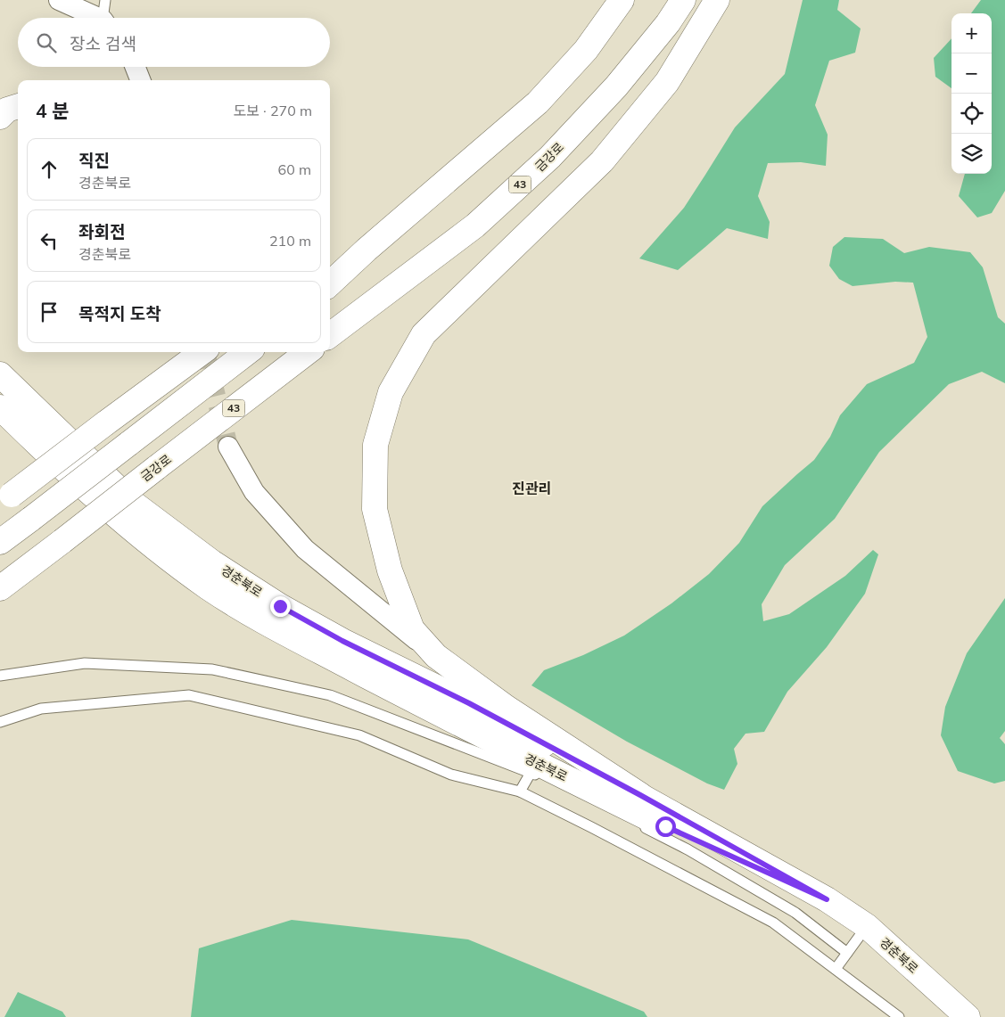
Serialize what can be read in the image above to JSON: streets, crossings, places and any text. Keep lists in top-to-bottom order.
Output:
{
  "streets": {
    "main road": ["금강로", "43", "경춘북로"]
  },
  "districts": ["진관리"],
  "page": {
    "map_buttons": ["+", "−"],
    "search": "장소 검색",
    "heading": ["4 분", "도보 · 270 m"],
    "list": [
      ["직진", "경춘북로", "60 m"],
      ["좌회전", "경춘북로", "210 m"],
      "목적지 도착"
    ]
  }
}
